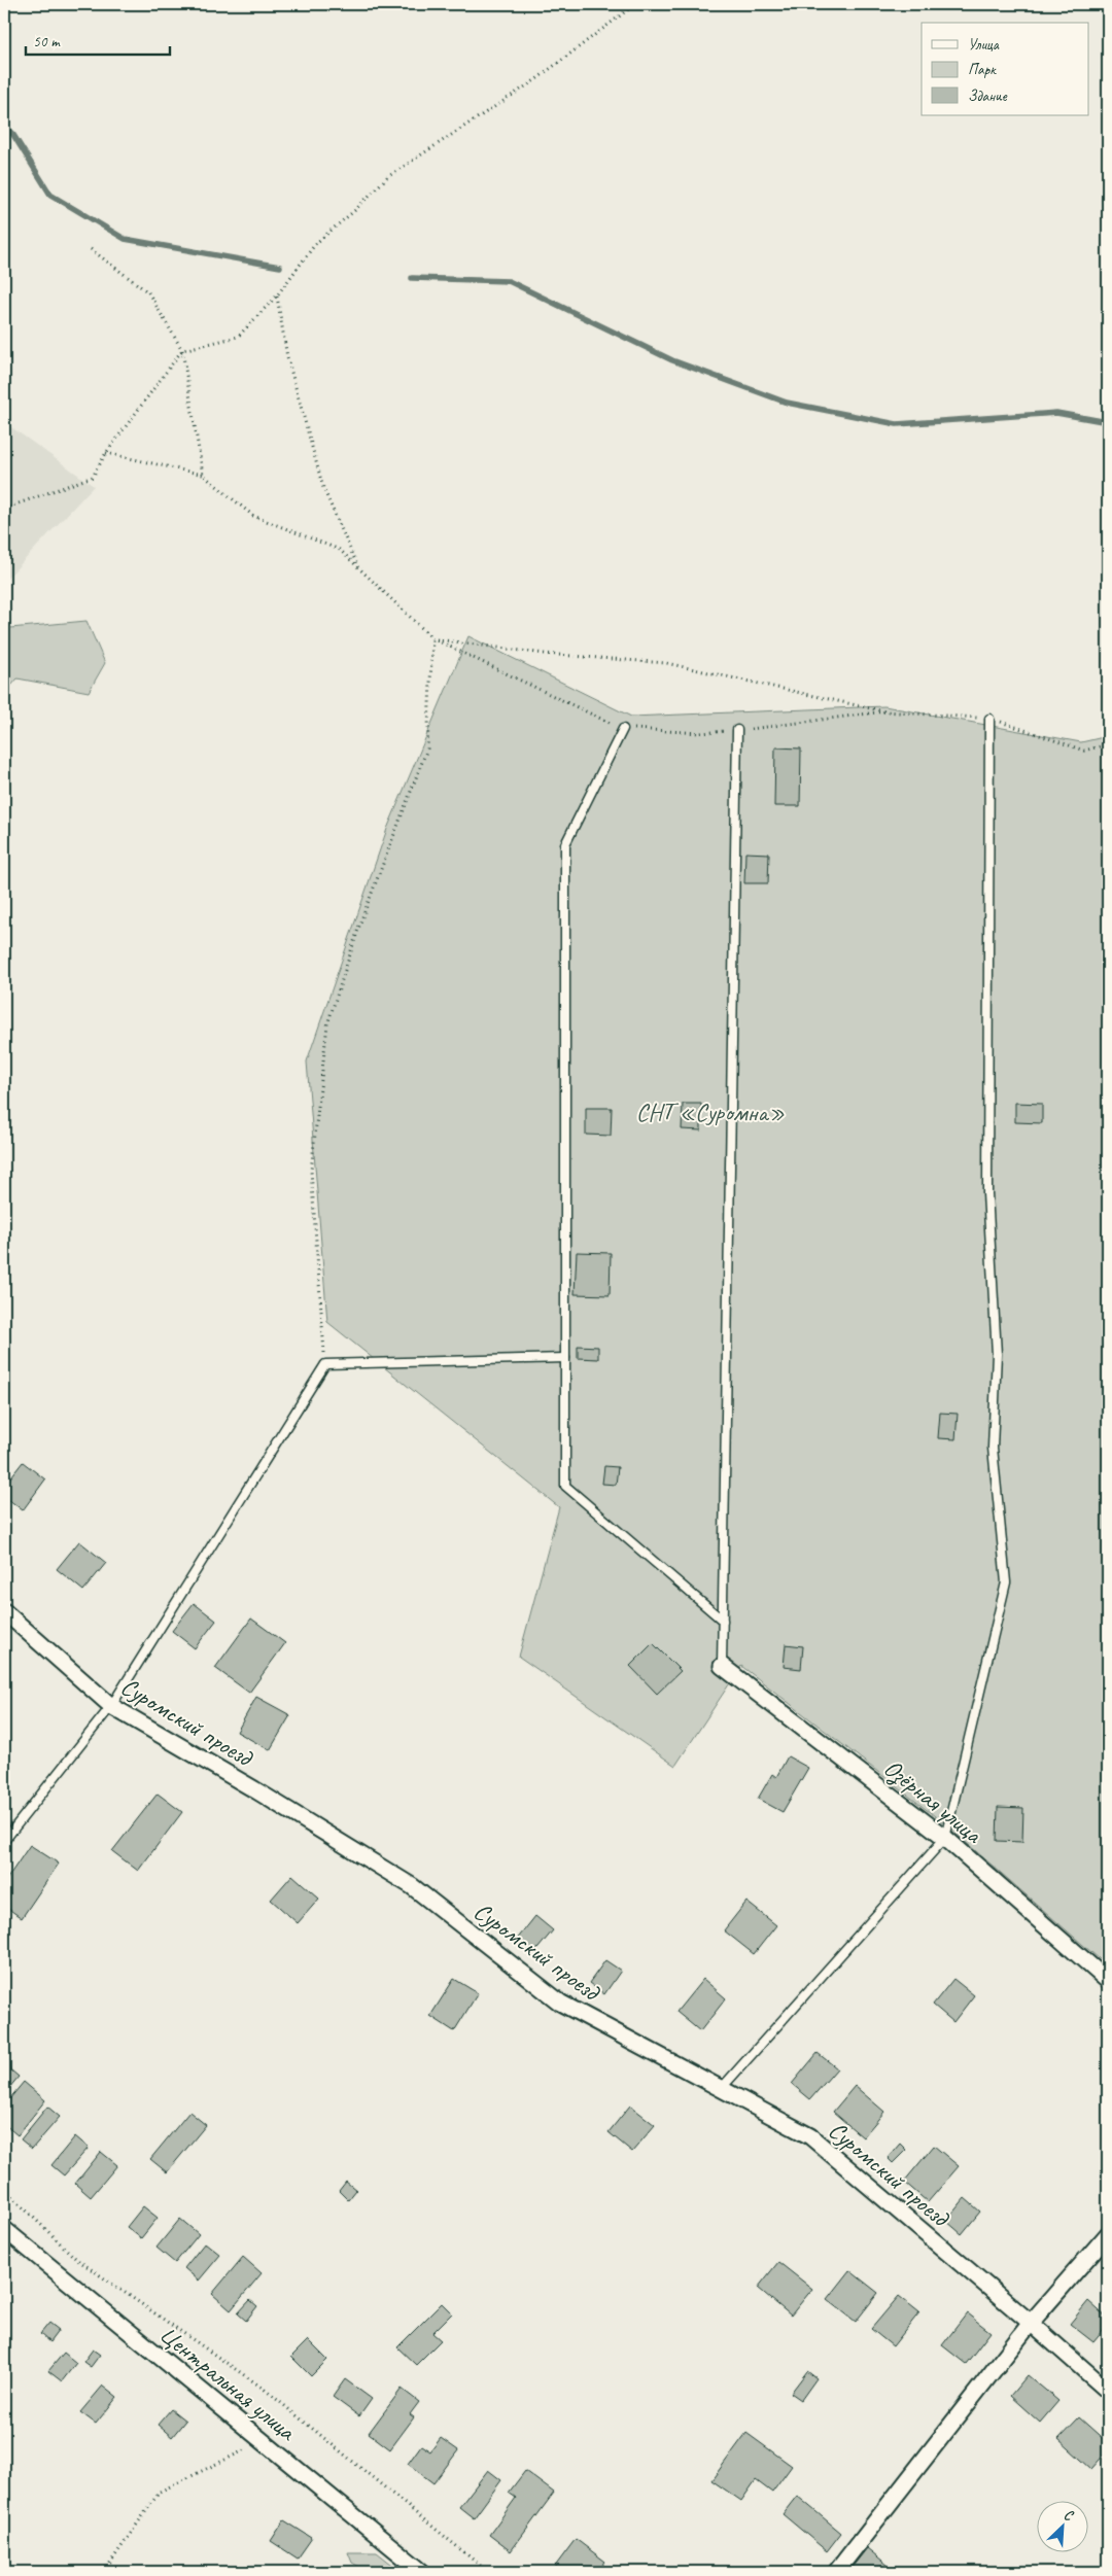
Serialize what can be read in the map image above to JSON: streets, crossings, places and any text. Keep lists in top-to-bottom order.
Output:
{
  "streets": {
    "street": ["Суромский проезд", "Озёрная улица", "Центральная улица"]
  },
  "parks": ["СНТ «Суромна»"],
  "legend": ["Улица", "Парк", "Здание"],
  "scale_bar": "50 m",
  "north": "top right"
}
